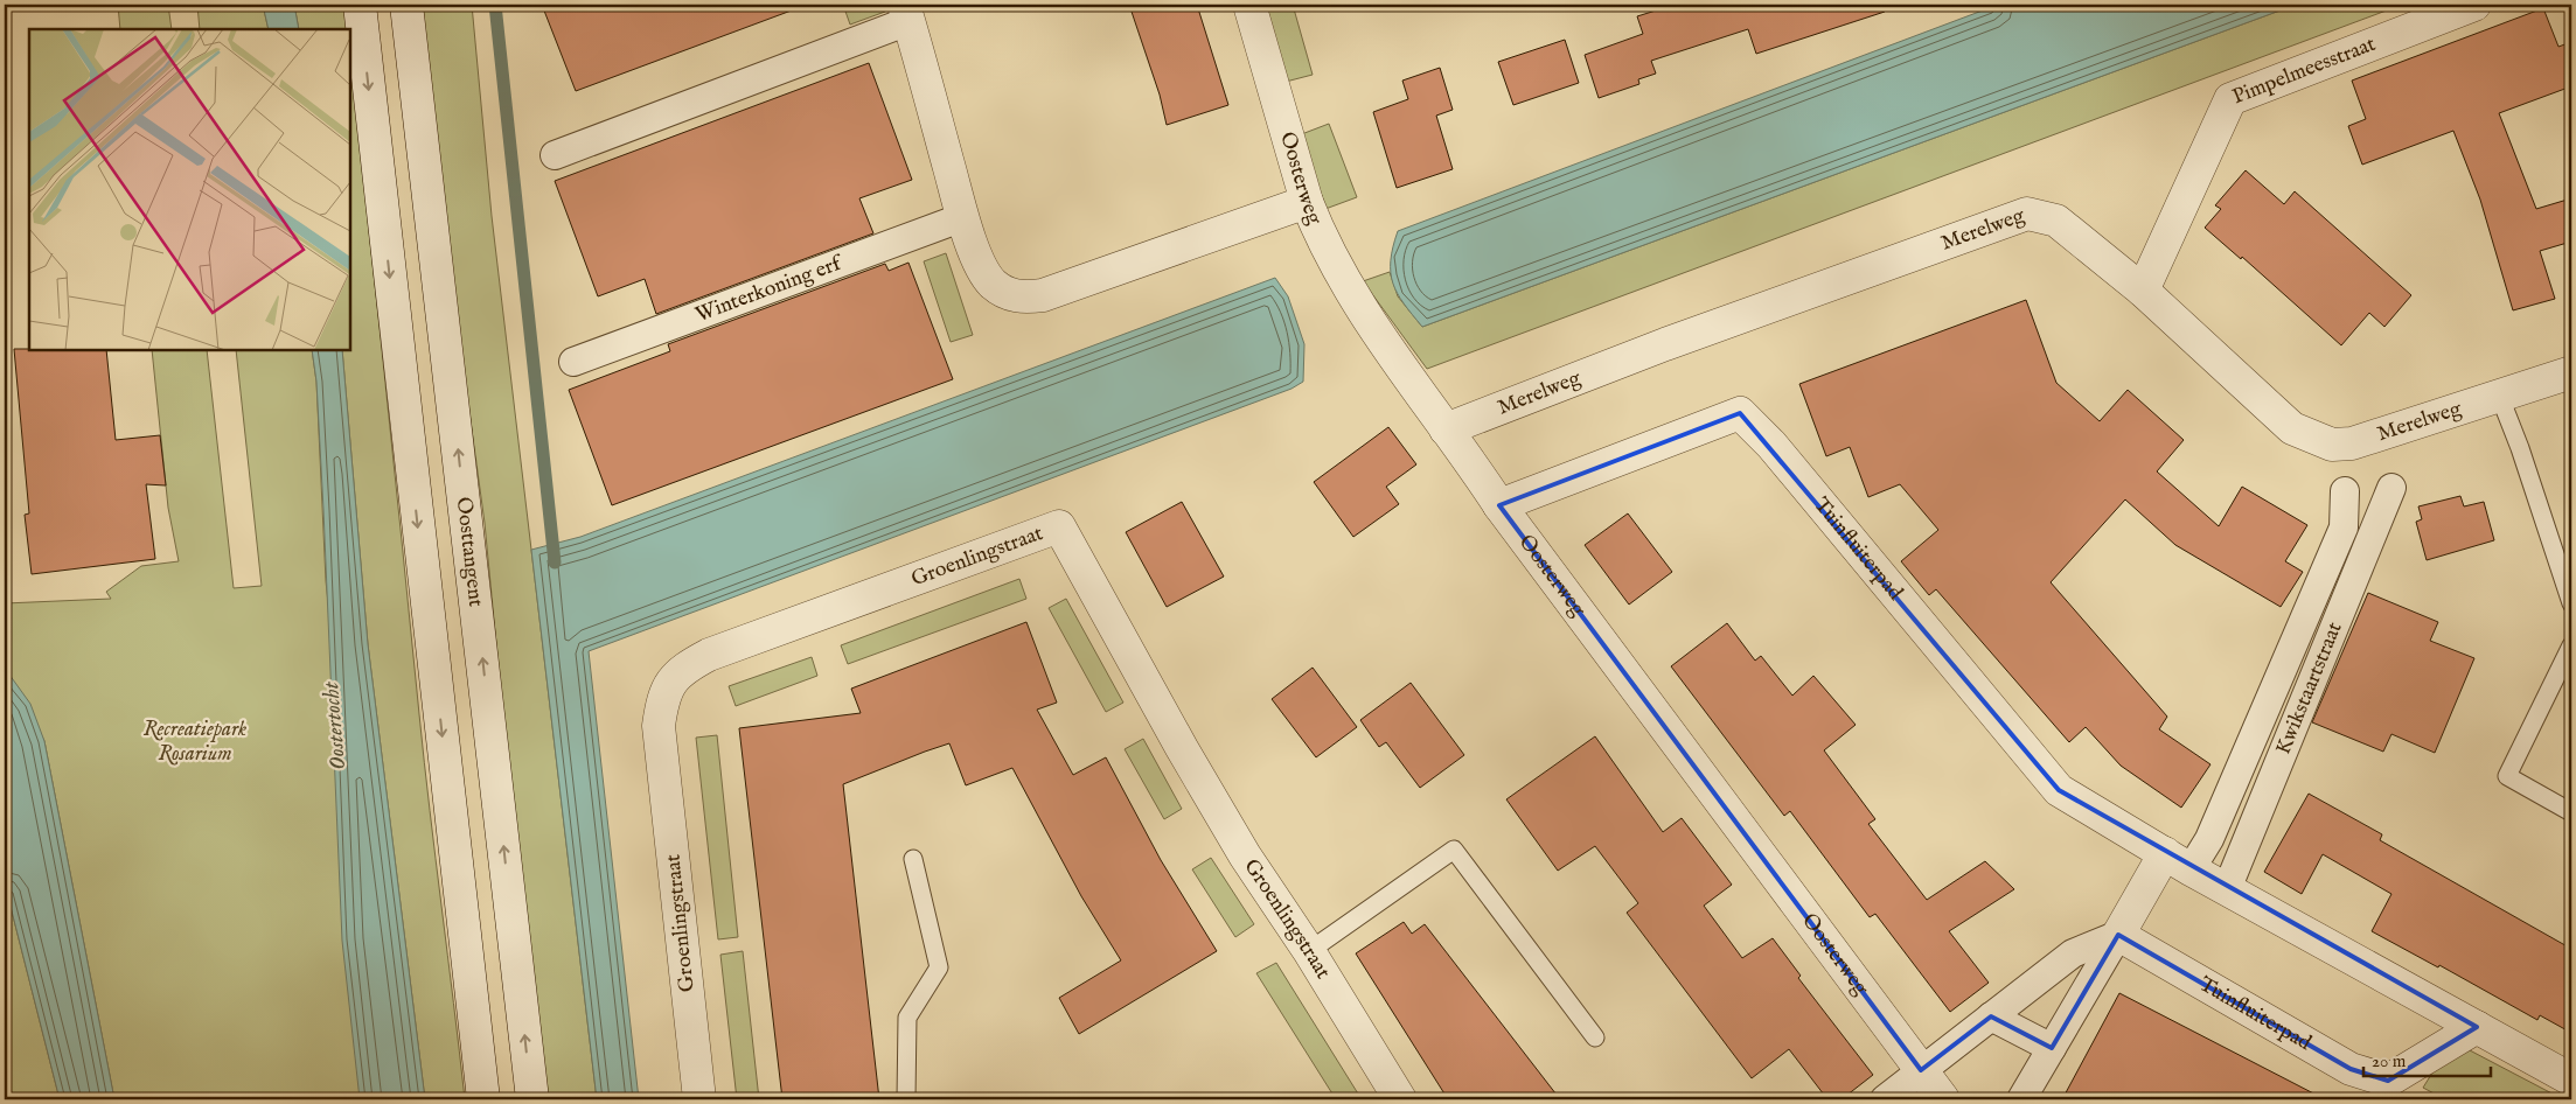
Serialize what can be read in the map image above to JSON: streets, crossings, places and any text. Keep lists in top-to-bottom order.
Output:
{
  "streets": {
    "street": [
      "Pimpelmeesstraat",
      "Oosterweg",
      "Merelweg",
      "Winterkoning erf",
      "Tuinfluiterpad",
      "Oosttangent",
      "Groenlingstraat",
      "Kwikstaartstraat"
    ]
  },
  "crossings": [
    ["Pimpelmeesstraat", "Merelweg"],
    ["Oosterweg", "Merelweg"],
    ["Oosterweg", "Tuinfluiterpad"],
    ["Tuinfluiterpad", "Kwikstaartstraat"]
  ],
  "water": ["Oostertocht"],
  "parks": ["Recreatiepark Rosarium"],
  "scale_bar": "20 m"
}
